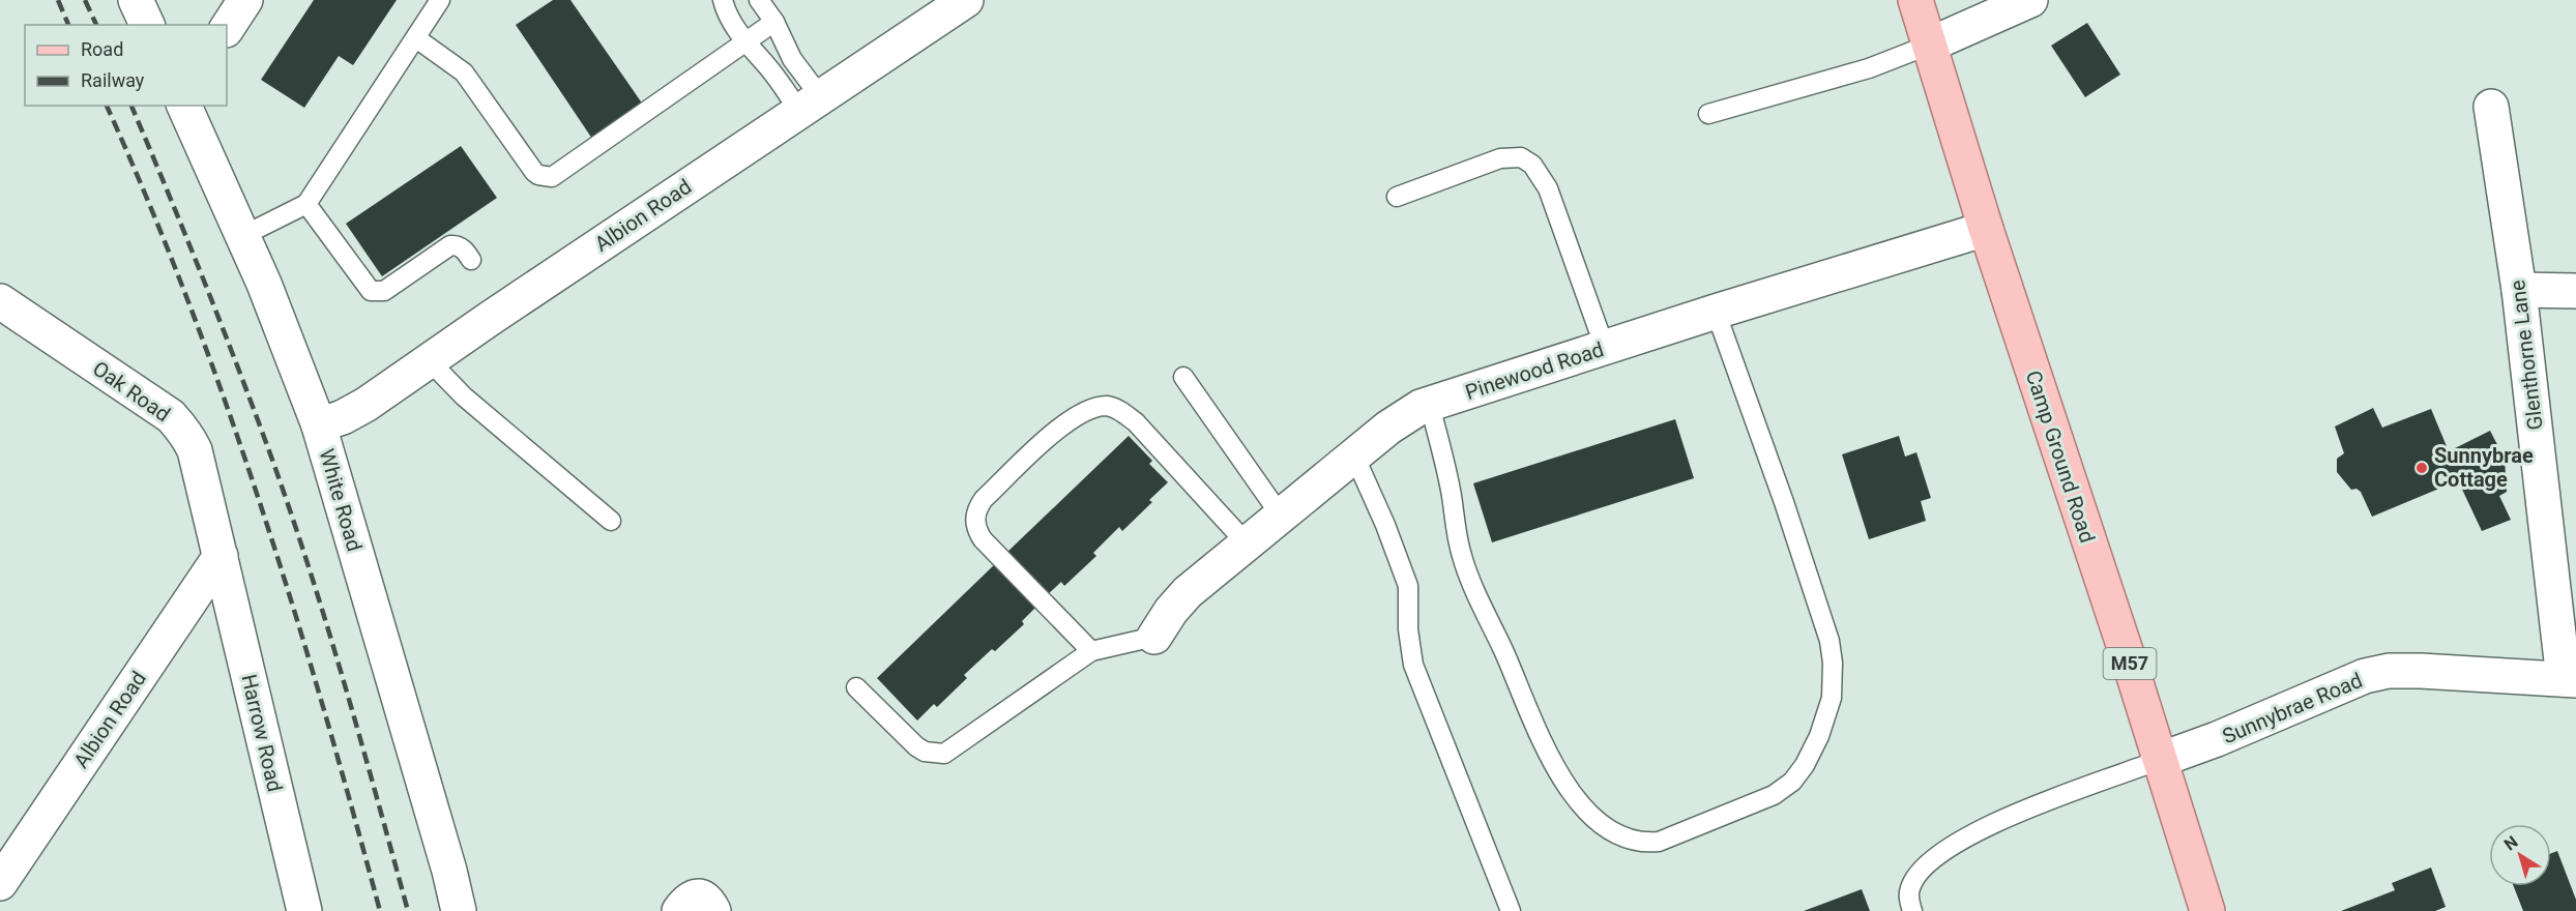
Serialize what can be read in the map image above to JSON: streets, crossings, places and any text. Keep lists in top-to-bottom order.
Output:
{
  "streets": {
    "main road": ["Camp Ground Road", "M57"],
    "street": [
      "Albion Road",
      "Glenthorne Lane",
      "Pinewood Road",
      "Oak Road",
      "White Road",
      "Sunnybrae Road",
      "Harrow Road"
    ]
  },
  "crossings": [
    ["Albion Road", "Oak Road"],
    ["Albion Road", "White Road"],
    ["Albion Road", "Harrow Road"],
    ["Glenthorne Lane", "Sunnybrae Road"],
    ["Pinewood Road", "Camp Ground Road"],
    ["Oak Road", "Harrow Road"],
    ["Camp Ground Road", "Sunnybrae Road"]
  ],
  "places": ["Sunnybrae Cottage"],
  "legend": ["Road", "Railway"],
  "north": "top left"
}
